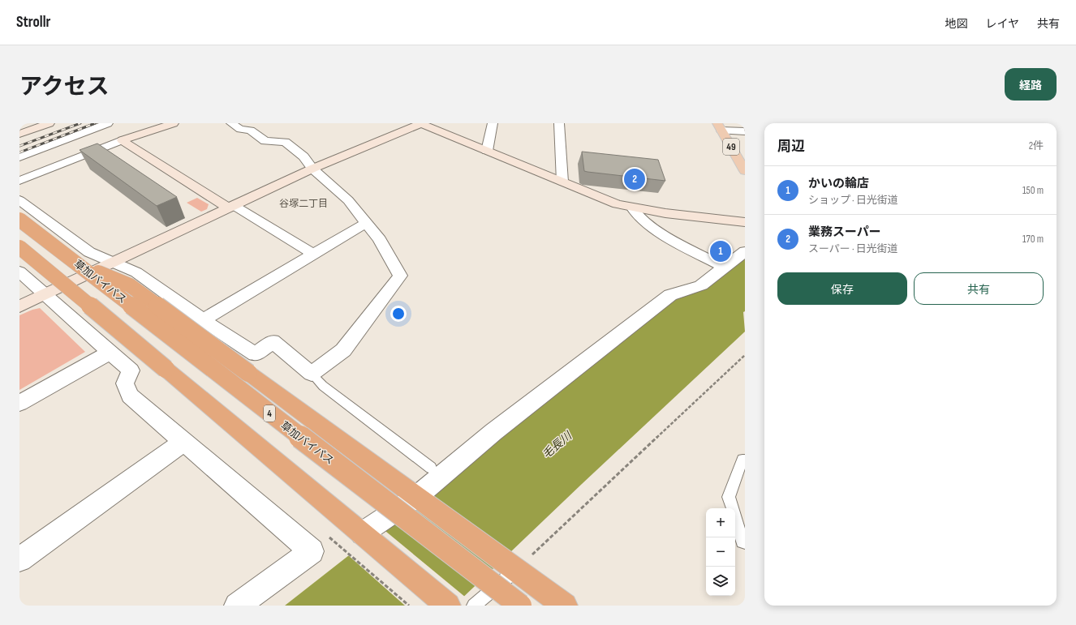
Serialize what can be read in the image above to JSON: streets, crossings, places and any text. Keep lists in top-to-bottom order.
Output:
{
  "streets": {
    "highway": ["草加バイパス", "4"],
    "main road": ["49"]
  },
  "districts": ["谷塚二丁目"],
  "water": ["毛長川"],
  "page": {
    "header": "Strollr",
    "nav": ["地図", "レイヤ", "共有"],
    "title": "アクセス",
    "buttons": [
      "経路",
      ["保存", "共有"]
    ],
    "heading": ["周辺", "2件"],
    "list": [
      {
        "mark": "1",
        "name": "かいの輪店",
        "note": "ショップ · 日光街道",
        "value": "150 m"
      },
      {
        "mark": "2",
        "name": "業務スーパー",
        "note": "スーパー · 日光街道",
        "value": "170 m"
      }
    ],
    "pins": ["2", "1"],
    "map_buttons": ["+", "−"]
  }
}
